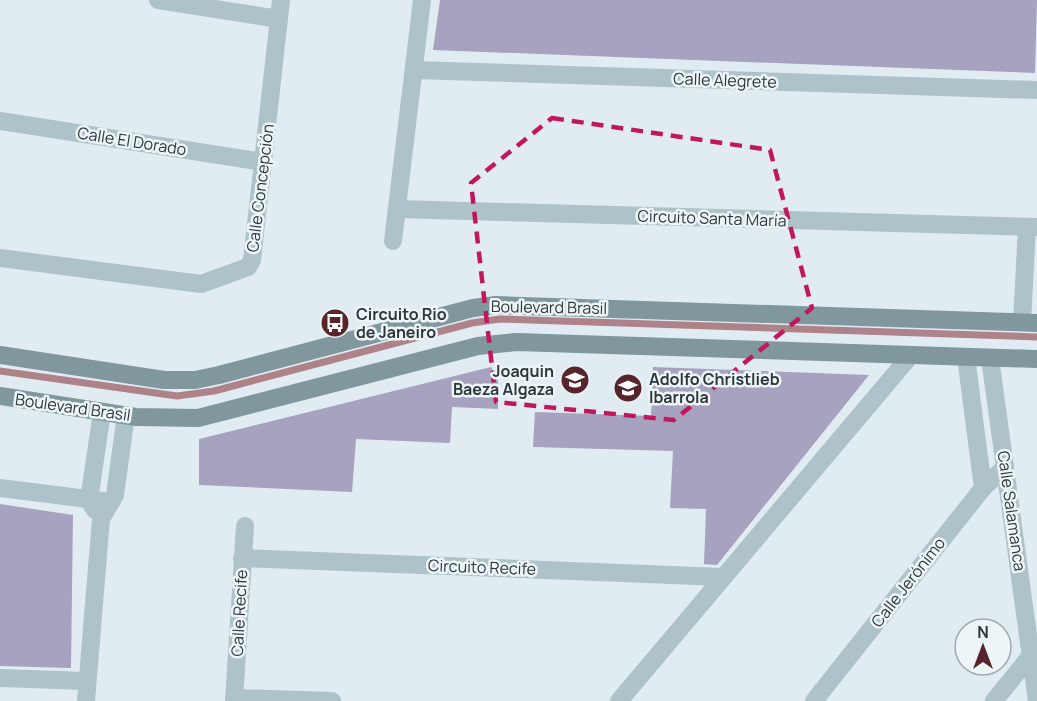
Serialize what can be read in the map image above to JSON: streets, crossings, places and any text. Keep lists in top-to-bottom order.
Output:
{
  "streets": {
    "main road": ["Boulevard Brasil"],
    "street": [
      "Calle Alegrete",
      "Calle El Dorado",
      "Calle Concepción",
      "Circuito Santa María",
      "Calle Salamanca",
      "Circuito Recife",
      "Calle Jerónimo",
      "Calle Recife"
    ]
  },
  "crossings": [
    ["Calle El Dorado", "Calle Concepción"],
    ["Circuito Santa María", "Boulevard Brasil"],
    ["Boulevard Brasil", "Calle Salamanca"],
    ["Calle Salamanca", "Calle Jerónimo"],
    ["Circuito Recife", "Calle Recife"]
  ],
  "places": {
    "bus stop": ["Circuito Rio de Janeiro"],
    "school or university": ["Joaquin Baeza Algaza", "Adolfo Christlieb Ibarrola"]
  },
  "north": "top"
}
